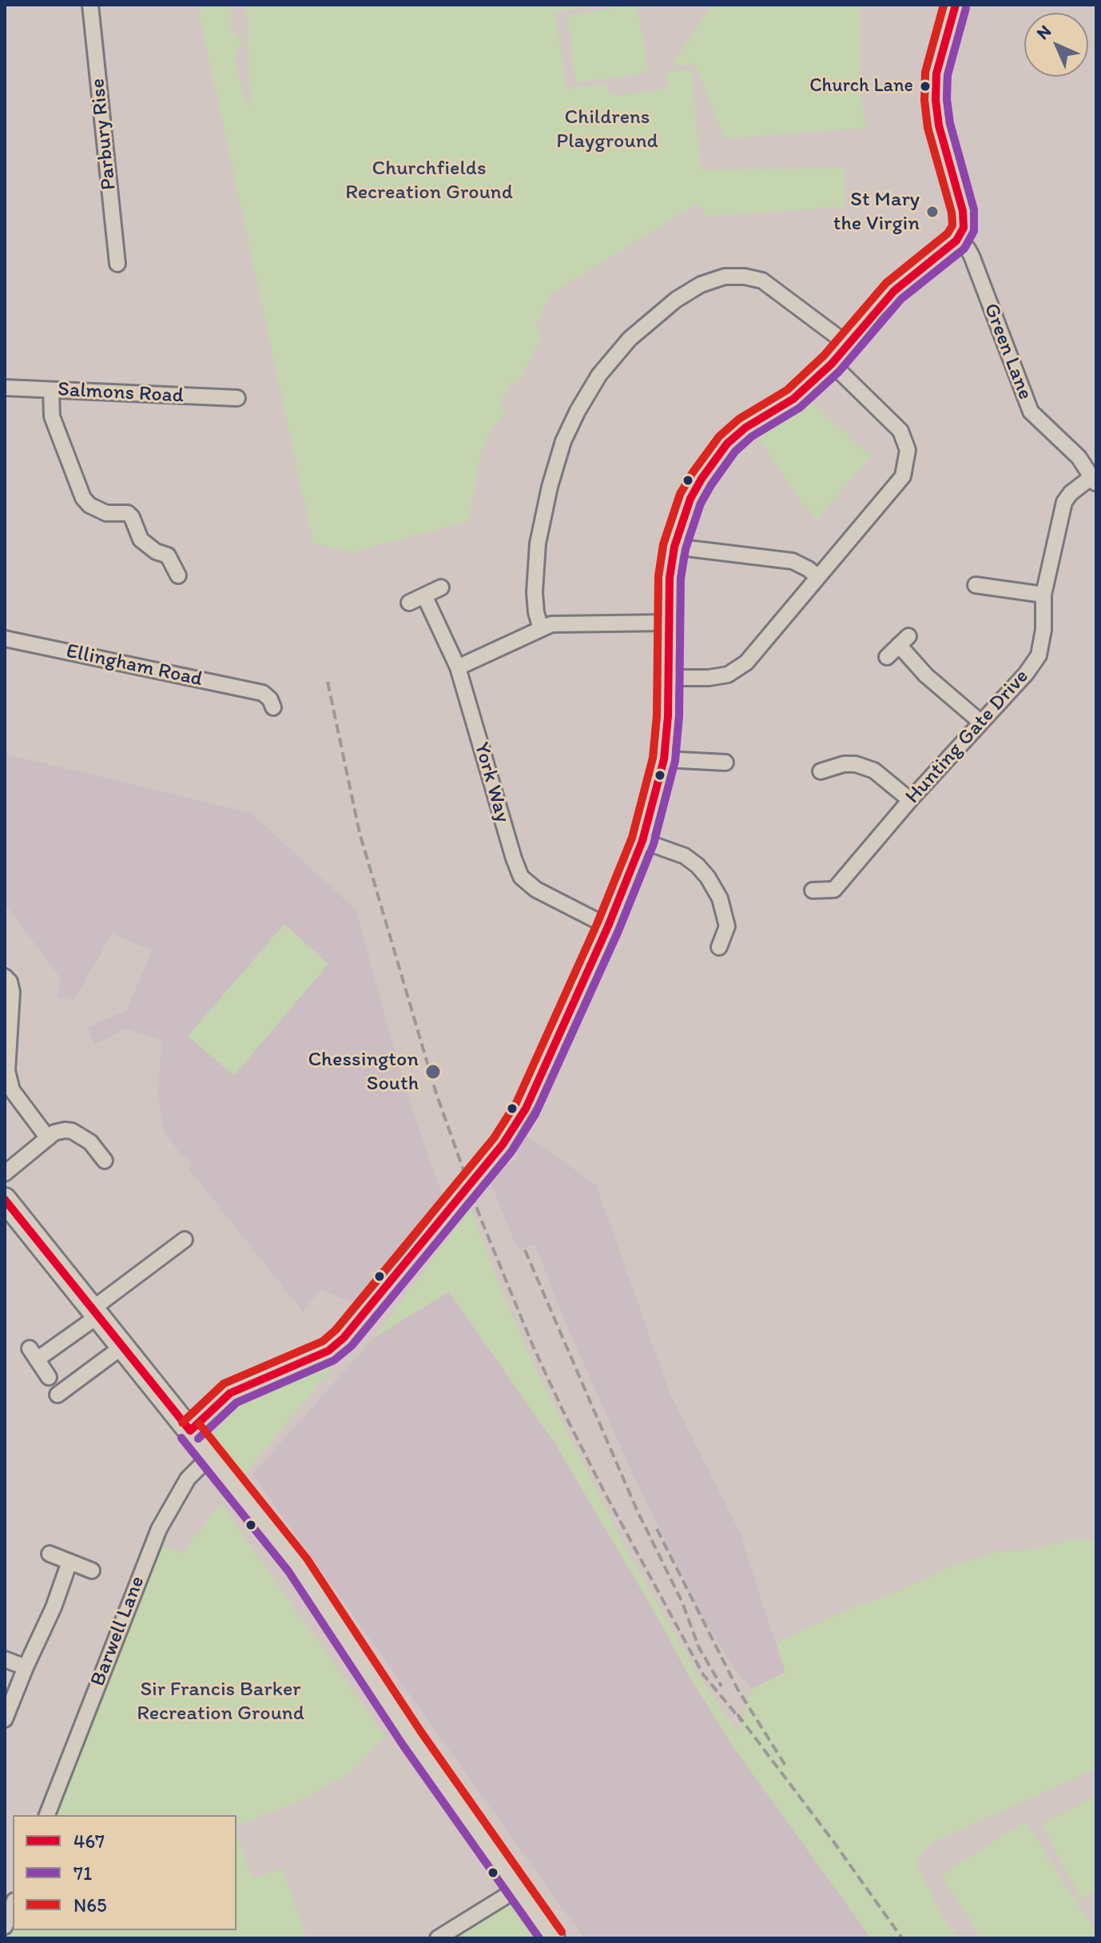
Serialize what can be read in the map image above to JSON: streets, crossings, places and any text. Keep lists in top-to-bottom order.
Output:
{
  "streets": {
    "street": [
      "Parbury Rise",
      "Green Lane",
      "Salmons Road",
      "Ellingham Road",
      "Hunting Gate Drive",
      "York Way",
      "Barwell Lane"
    ]
  },
  "crossings": [
    ["Green Lane", "Hunting Gate Drive"]
  ],
  "parks": ["Childrens Playground", "Churchfields Recreation Ground", "Sir Francis Barker Recreation Ground"],
  "places": ["Church Lane", "St Mary the Virgin", "Chessington South"],
  "lines": ["transit line 467", "transit line N65", "transit line 71"],
  "legend": ["467", "71", "N65"],
  "north": "top left"
}
